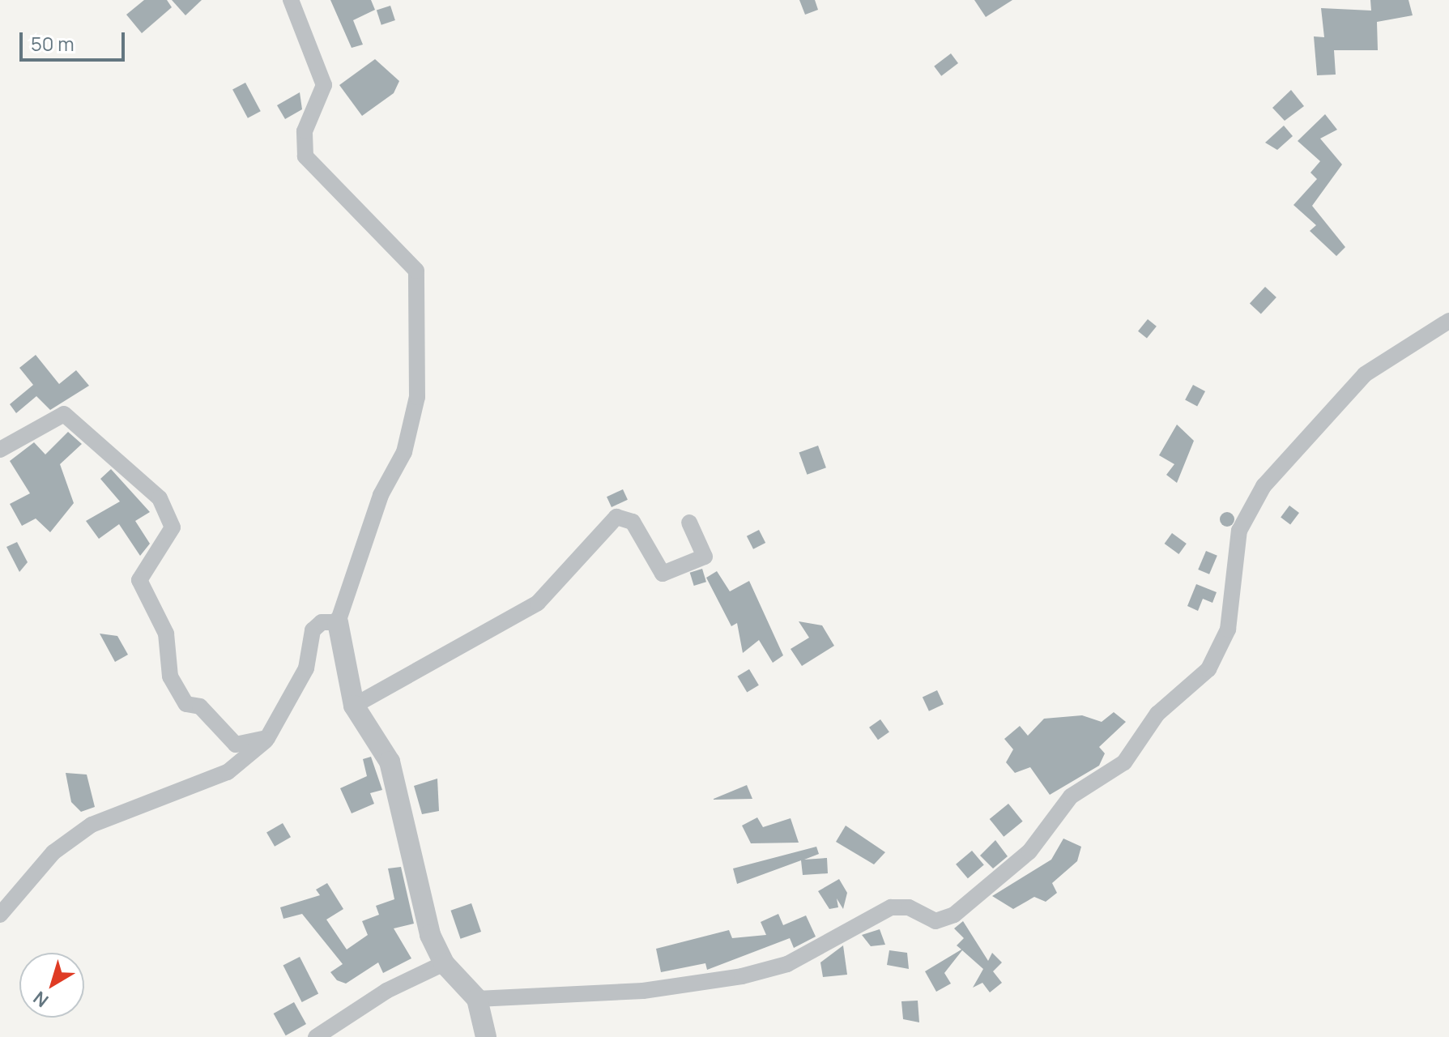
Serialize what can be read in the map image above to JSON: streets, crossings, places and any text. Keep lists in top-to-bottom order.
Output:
{
  "scale_bar": "50 m",
  "north": "bottom left"
}
